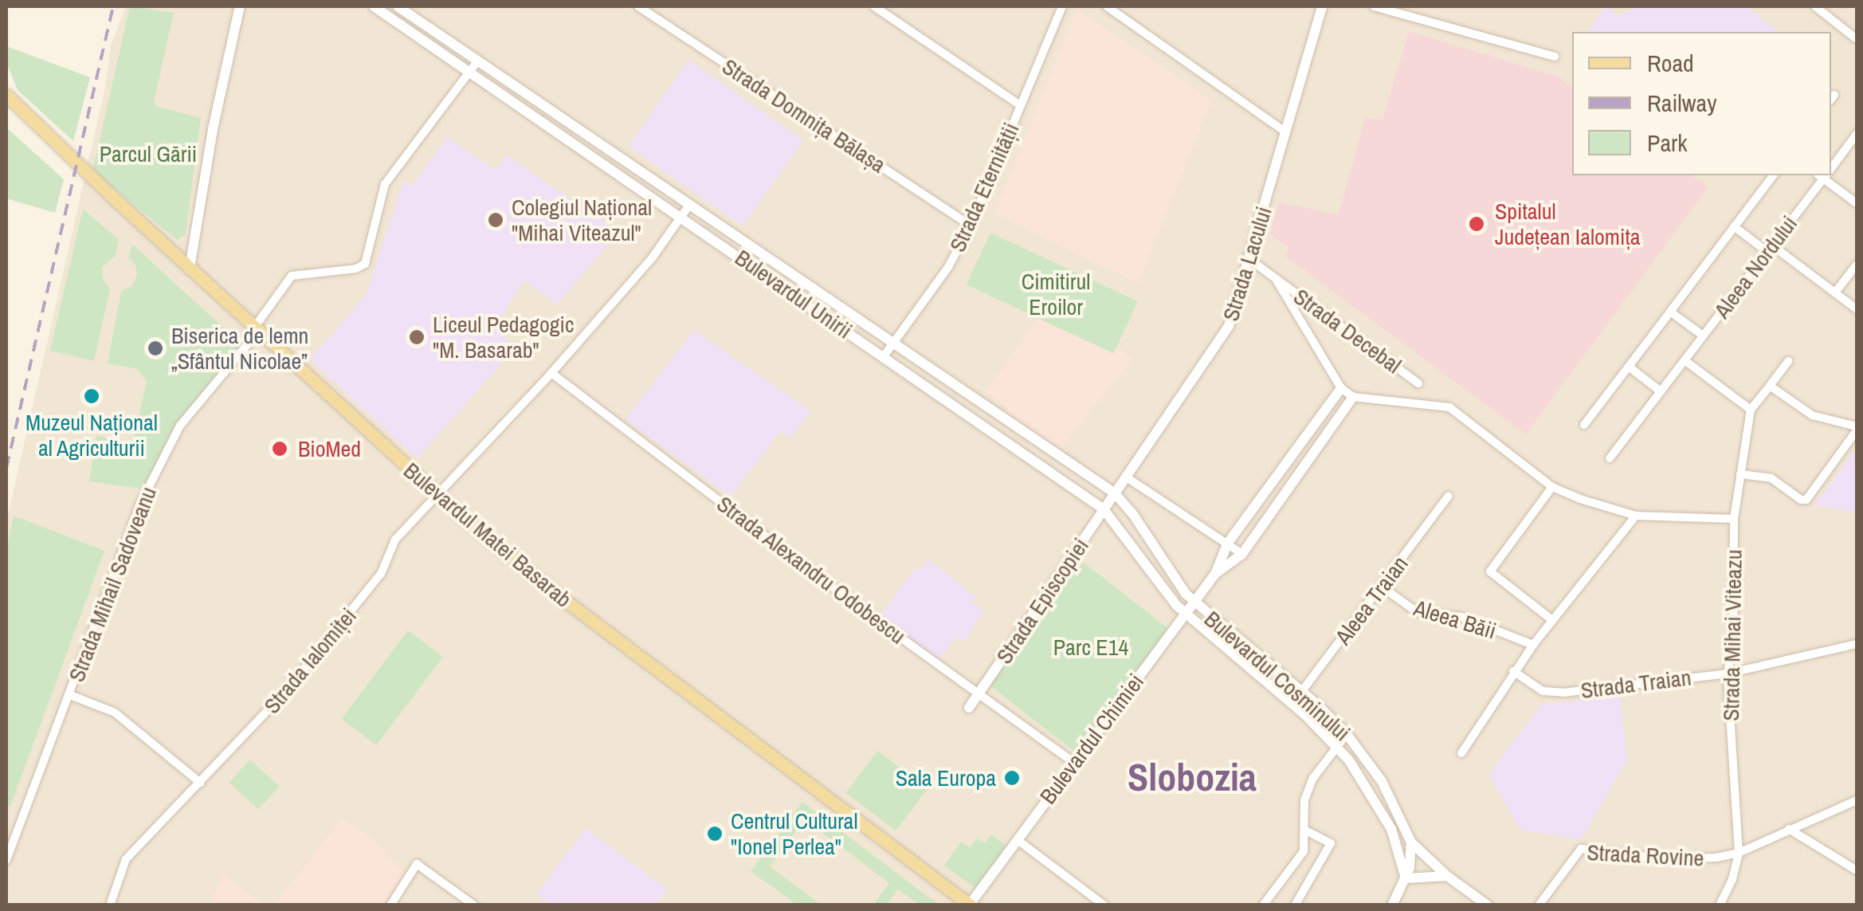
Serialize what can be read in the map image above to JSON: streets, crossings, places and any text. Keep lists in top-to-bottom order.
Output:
{
  "streets": {
    "main road": ["Bulevardul Matei Basarab"],
    "street": [
      "Strada Domnița Bălașa",
      "Strada Eternității",
      "Strada Lacului",
      "Aleea Nordului",
      "Bulevardul Unirii",
      "Strada Decebal",
      "Strada Alexandru Odobescu",
      "Strada Mihail Sadoveanu",
      "Aleea Traian",
      "Strada Episcopiei",
      "Aleea Băii",
      "Strada Mihai Viteazu",
      "Strada Ialomiței",
      "Bulevardul Cosminului",
      "Strada Traian",
      "Bulevardul Chimiei",
      "Strada Rovine"
    ]
  },
  "crossings": [
    ["Strada Domnița Bălașa", "Strada Eternității"],
    ["Strada Eternității", "Bulevardul Unirii"],
    ["Strada Lacului", "Bulevardul Unirii"],
    ["Strada Lacului", "Strada Decebal"],
    ["Strada Lacului", "Strada Episcopiei"],
    ["Bulevardul Unirii", "Strada Mihail Sadoveanu"],
    ["Bulevardul Unirii", "Strada Episcopiei"],
    ["Bulevardul Unirii", "Strada Ialomiței"],
    ["Bulevardul Unirii", "Bulevardul Cosminului"],
    ["Bulevardul Unirii", "Bulevardul Chimiei"],
    ["Strada Decebal", "Strada Mihai Viteazu"],
    ["Strada Decebal", "Bulevardul Chimiei"],
    ["Bulevardul Matei Basarab", "Strada Mihail Sadoveanu"],
    ["Bulevardul Matei Basarab", "Strada Ialomiței"],
    ["Bulevardul Matei Basarab", "Bulevardul Chimiei"],
    ["Strada Alexandru Odobescu", "Strada Episcopiei"],
    ["Strada Alexandru Odobescu", "Strada Ialomiței"],
    ["Strada Alexandru Odobescu", "Bulevardul Chimiei"],
    ["Aleea Traian", "Aleea Băii"],
    ["Aleea Traian", "Bulevardul Cosminului"],
    ["Strada Mihai Viteazu", "Strada Traian"],
    ["Strada Mihai Viteazu", "Strada Rovine"],
    ["Bulevardul Cosminului", "Bulevardul Chimiei"]
  ],
  "districts": ["Slobozia"],
  "parks": ["Parcul Gării", "Cimitirul Eroilor", "Parc E14"],
  "places": [
    "Colegiul Național \"Mihai Viteazul\"",
    "Spitalul Județean Ialomița",
    "Liceul Pedagogic \"M. Basarab\"",
    "Biserica de lemn „Sfântul Nicolae”",
    "Muzeul Național al Agriculturii",
    "BioMed",
    "Sala Europa",
    "Centrul Cultural \"Ionel Perlea\""
  ],
  "legend": ["Road", "Railway", "Park"]
}
